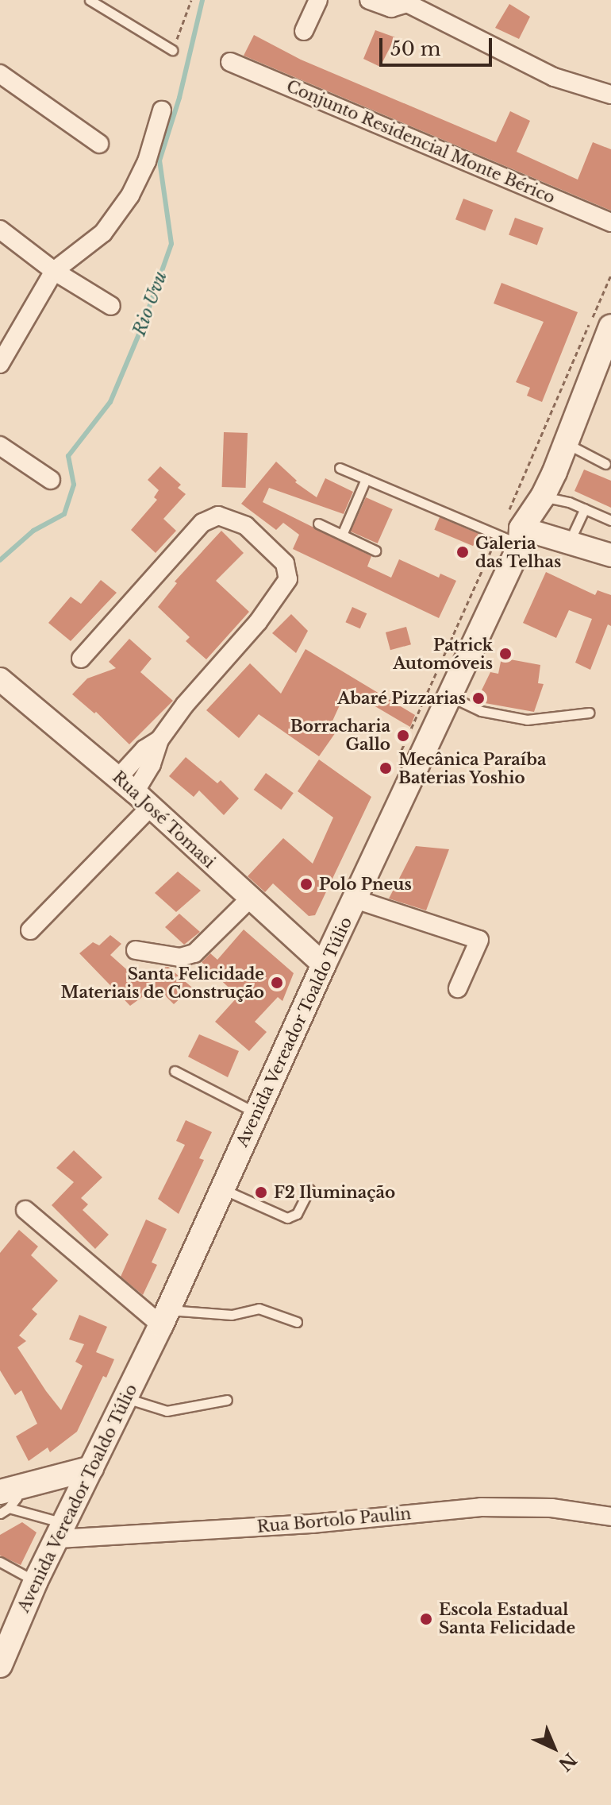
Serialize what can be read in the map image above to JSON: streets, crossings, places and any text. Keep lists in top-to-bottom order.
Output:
{
  "streets": {
    "main road": ["Avenida Vereador Toaldo Túlio"],
    "street": ["Conjunto Residencial Monte Bérico", "Rua José Tomasi", "Rua Bortolo Paulin"]
  },
  "crossings": [
    ["Rua José Tomasi", "Avenida Vereador Toaldo Túlio"],
    ["Avenida Vereador Toaldo Túlio", "Rua Bortolo Paulin"]
  ],
  "water": ["Rio Uvu"],
  "places": [
    "Galeria das Telhas",
    "Patrick Automóveis",
    "Abaré Pizzarias",
    "Borracharia Gallo",
    "Mecânica Paraíba Baterias Yoshio",
    "Polo Pneus",
    "Santa Felicidade Materiais de Construção",
    "F2 Iluminação",
    "Escola Estadual Santa Felicidade"
  ],
  "scale_bar": "50 m",
  "north": "bottom right"
}
